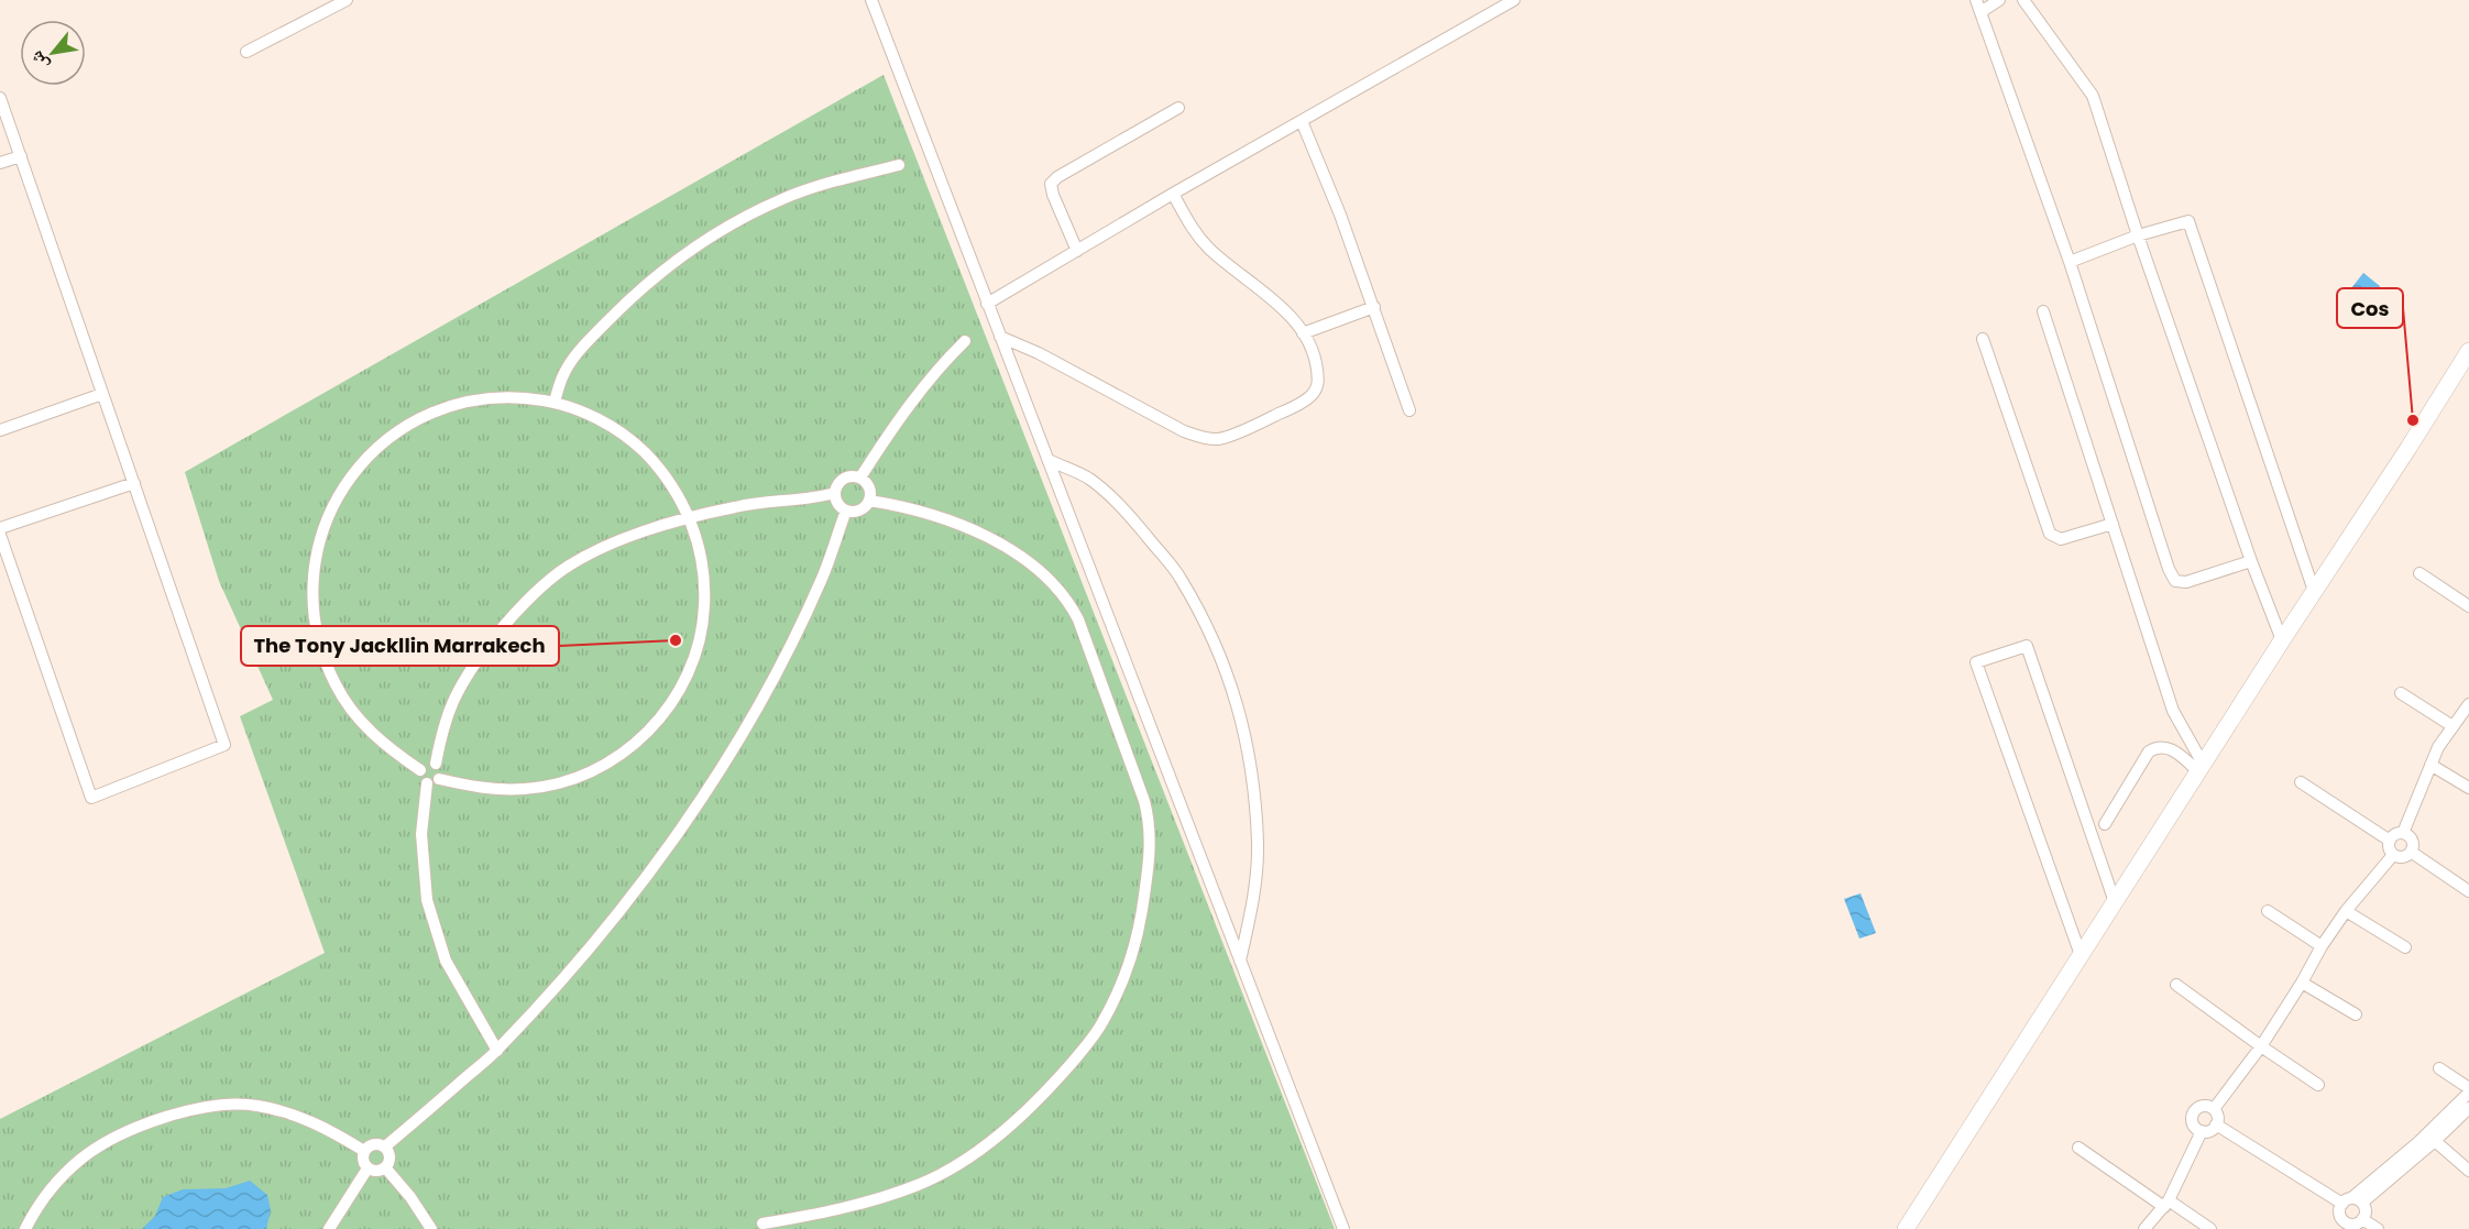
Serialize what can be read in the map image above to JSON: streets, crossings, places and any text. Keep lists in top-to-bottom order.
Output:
{
  "places": ["Cos", "The Tony Jackllin Marrakech"],
  "north": "bottom left"
}
